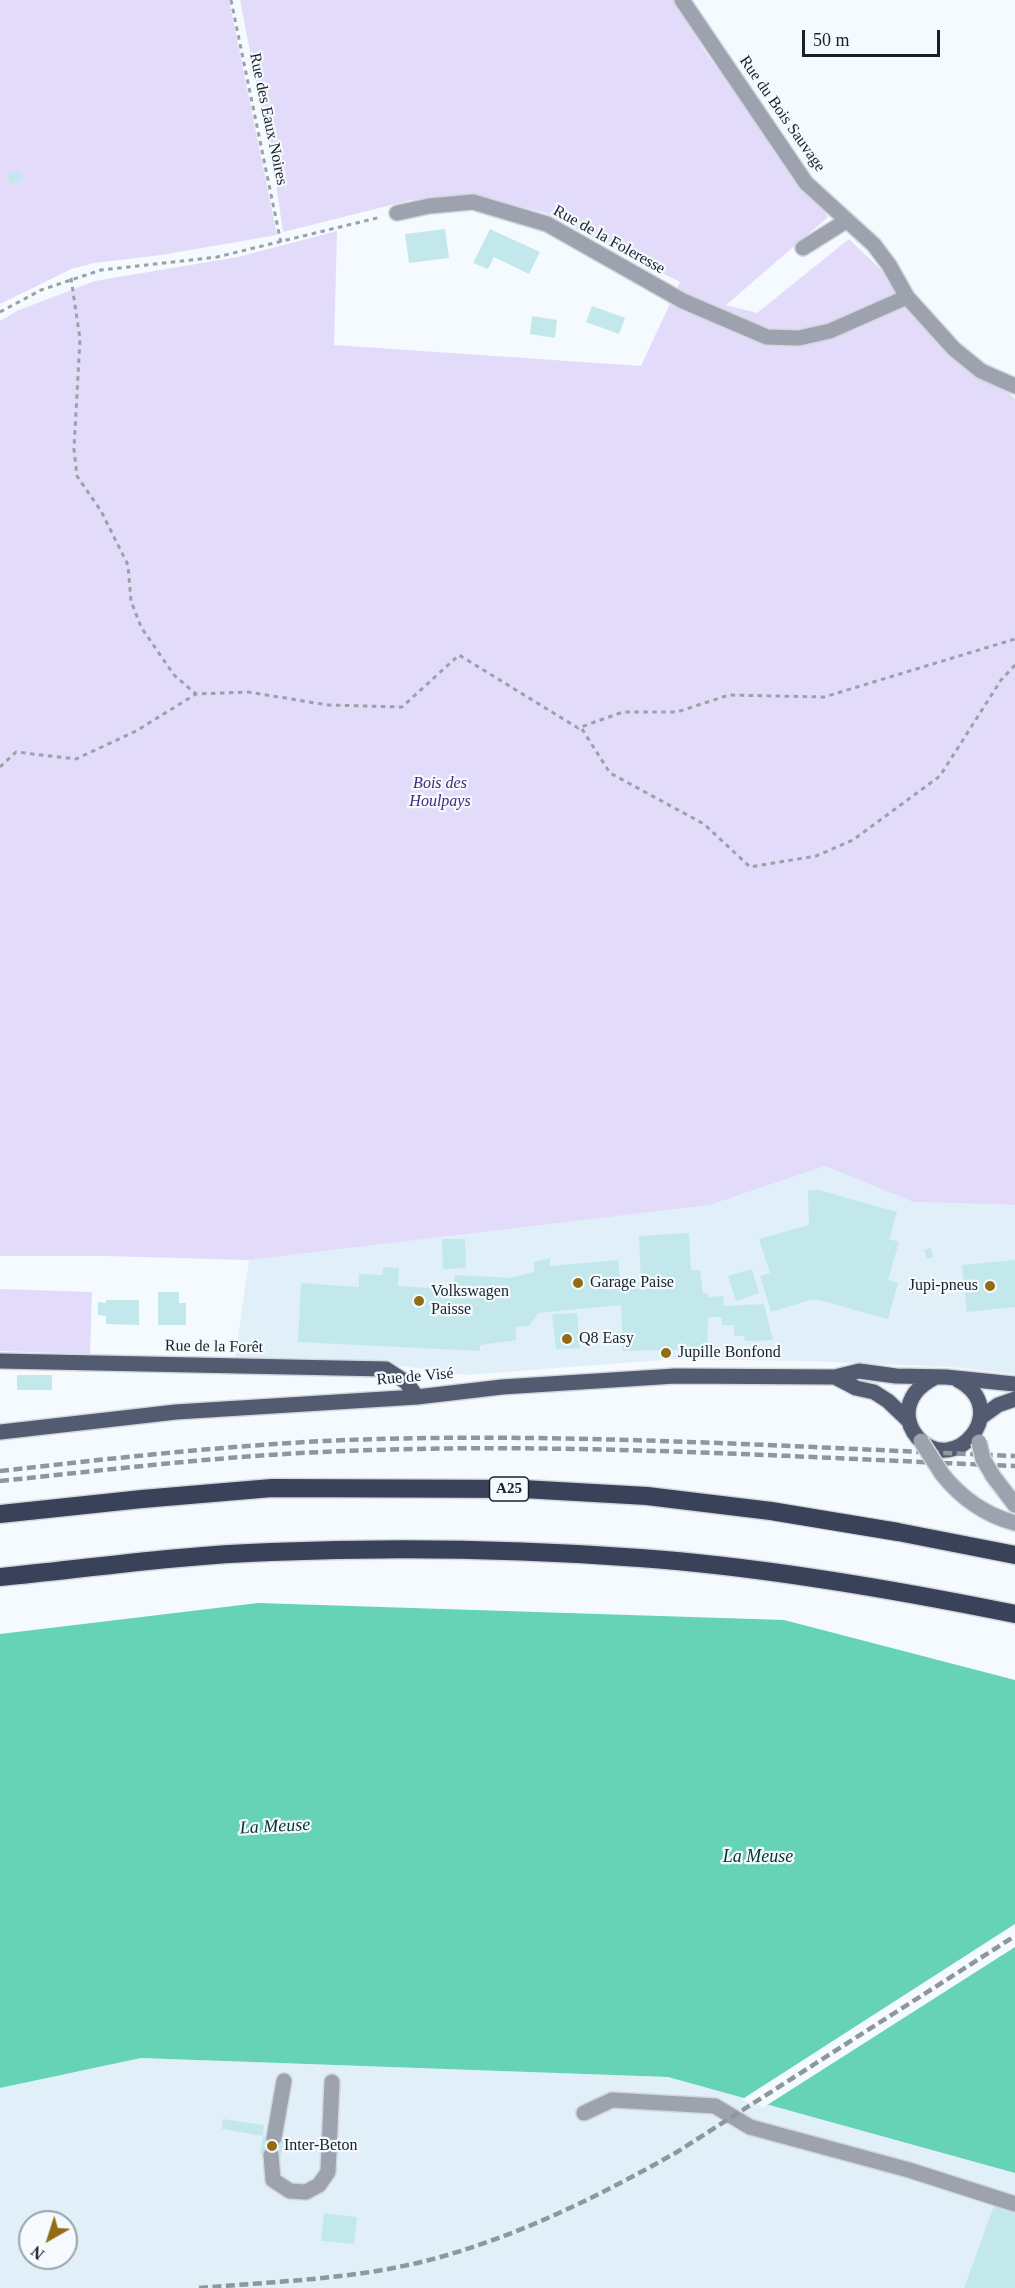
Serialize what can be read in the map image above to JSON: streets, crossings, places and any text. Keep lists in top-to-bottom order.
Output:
{
  "streets": {
    "highway": ["A25"],
    "main road": ["Rue de la Forêt", "Rue de Visé"],
    "street": ["Rue du Bois Sauvage", "Rue de la Foleresse"],
    "path": ["Rue des Eaux Noires"]
  },
  "crossings": [
    ["Rue du Bois Sauvage", "Rue de la Foleresse"],
    ["Rue de la Forêt", "Rue de Visé"]
  ],
  "water": ["La Meuse"],
  "parks": ["Bois des Houlpays"],
  "places": [
    "Garage Paise",
    "Jupi-pneus",
    "Volkswagen Paisse",
    "Q8 Easy",
    "Jupille Bonfond",
    "Inter-Beton"
  ],
  "scale_bar": "50 m",
  "north": "bottom left"
}
